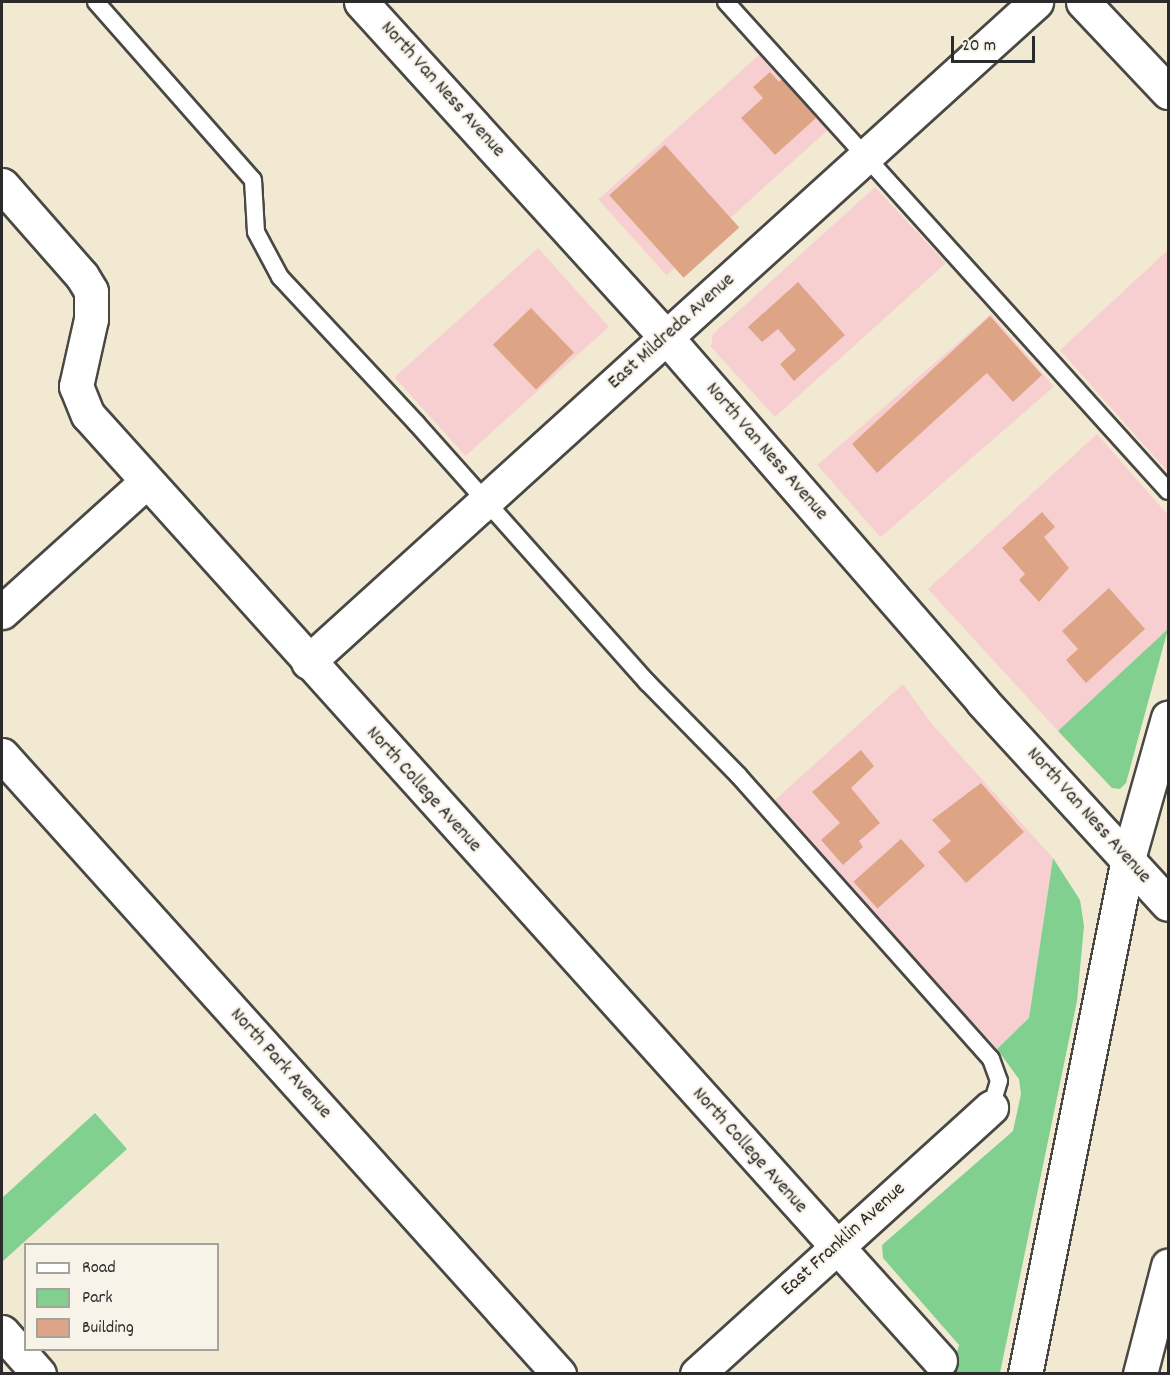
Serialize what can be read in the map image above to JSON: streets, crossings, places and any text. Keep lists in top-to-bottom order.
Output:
{
  "streets": {
    "main road": [
      "North Van Ness Avenue",
      "East Mildreda Avenue",
      "North College Avenue",
      "North Park Avenue",
      "East Franklin Avenue"
    ]
  },
  "crossings": [
    ["North Van Ness Avenue", "East Mildreda Avenue"],
    ["East Mildreda Avenue", "North College Avenue"],
    ["North College Avenue", "East Franklin Avenue"]
  ],
  "legend": ["Road", "Park", "Building"],
  "scale_bar": "20 m"
}
